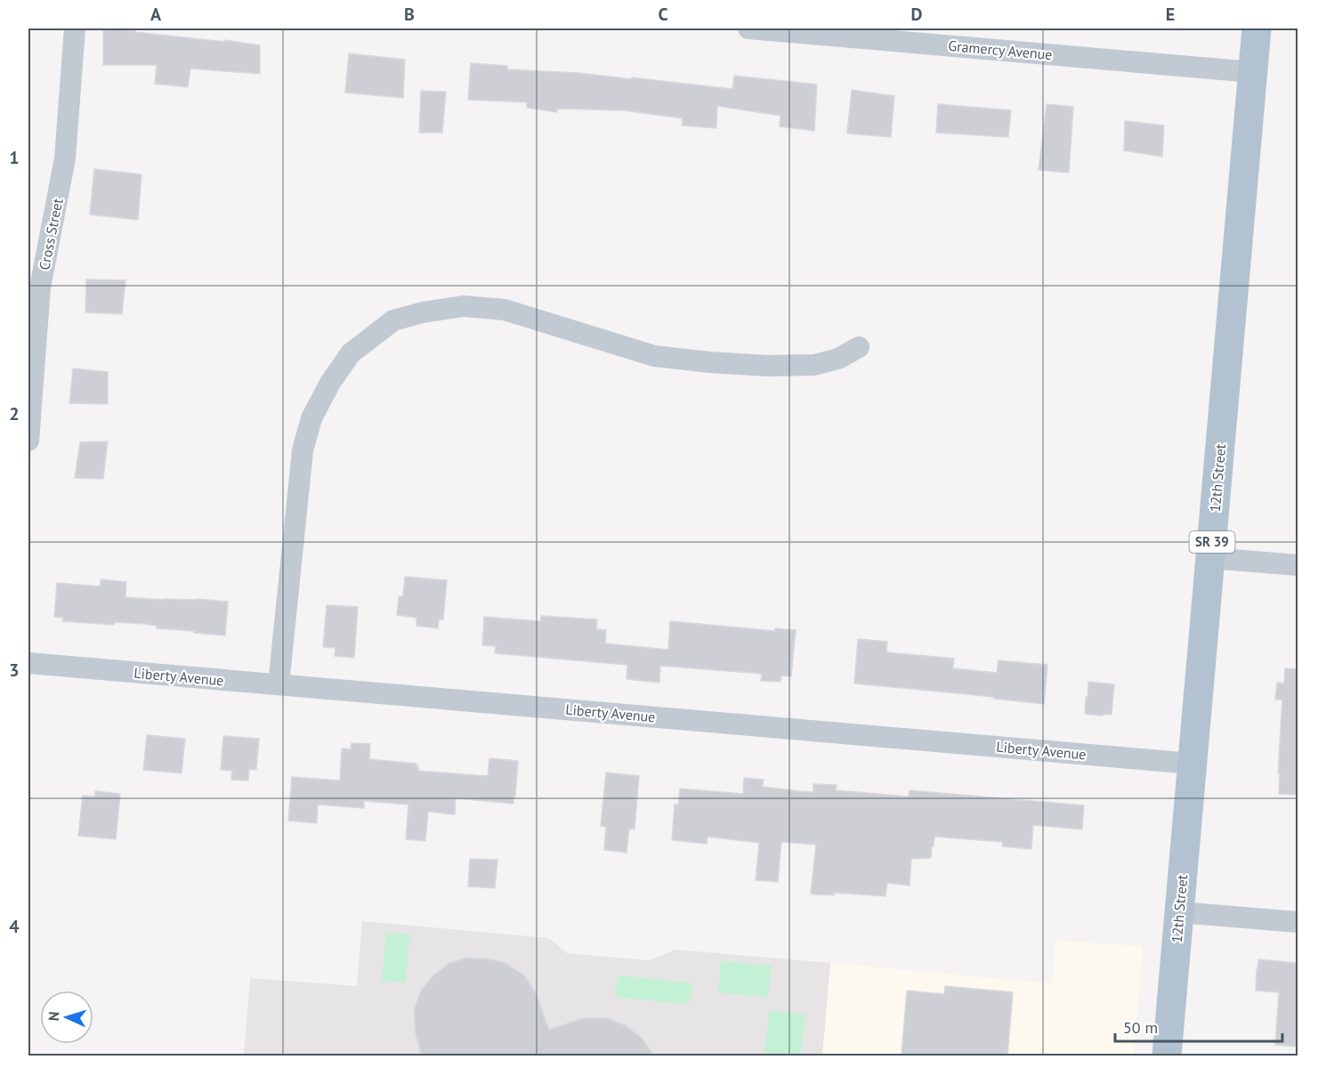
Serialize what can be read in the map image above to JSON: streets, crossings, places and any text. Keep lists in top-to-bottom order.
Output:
{
  "streets": {
    "main road": ["12th Street", "SR 39"],
    "street": ["Gramercy Avenue", "Cross Street", "Liberty Avenue"]
  },
  "crossings": [
    ["Gramercy Avenue", "12th Street"],
    ["12th Street", "Liberty Avenue"]
  ],
  "scale_bar": "50 m",
  "north": "left",
  "grid": {
    "columns": [
      "A",
      "B",
      "C",
      "D",
      "E"
    ],
    "rows": [
      "1",
      "2",
      "3",
      "4"
    ]
  }
}
